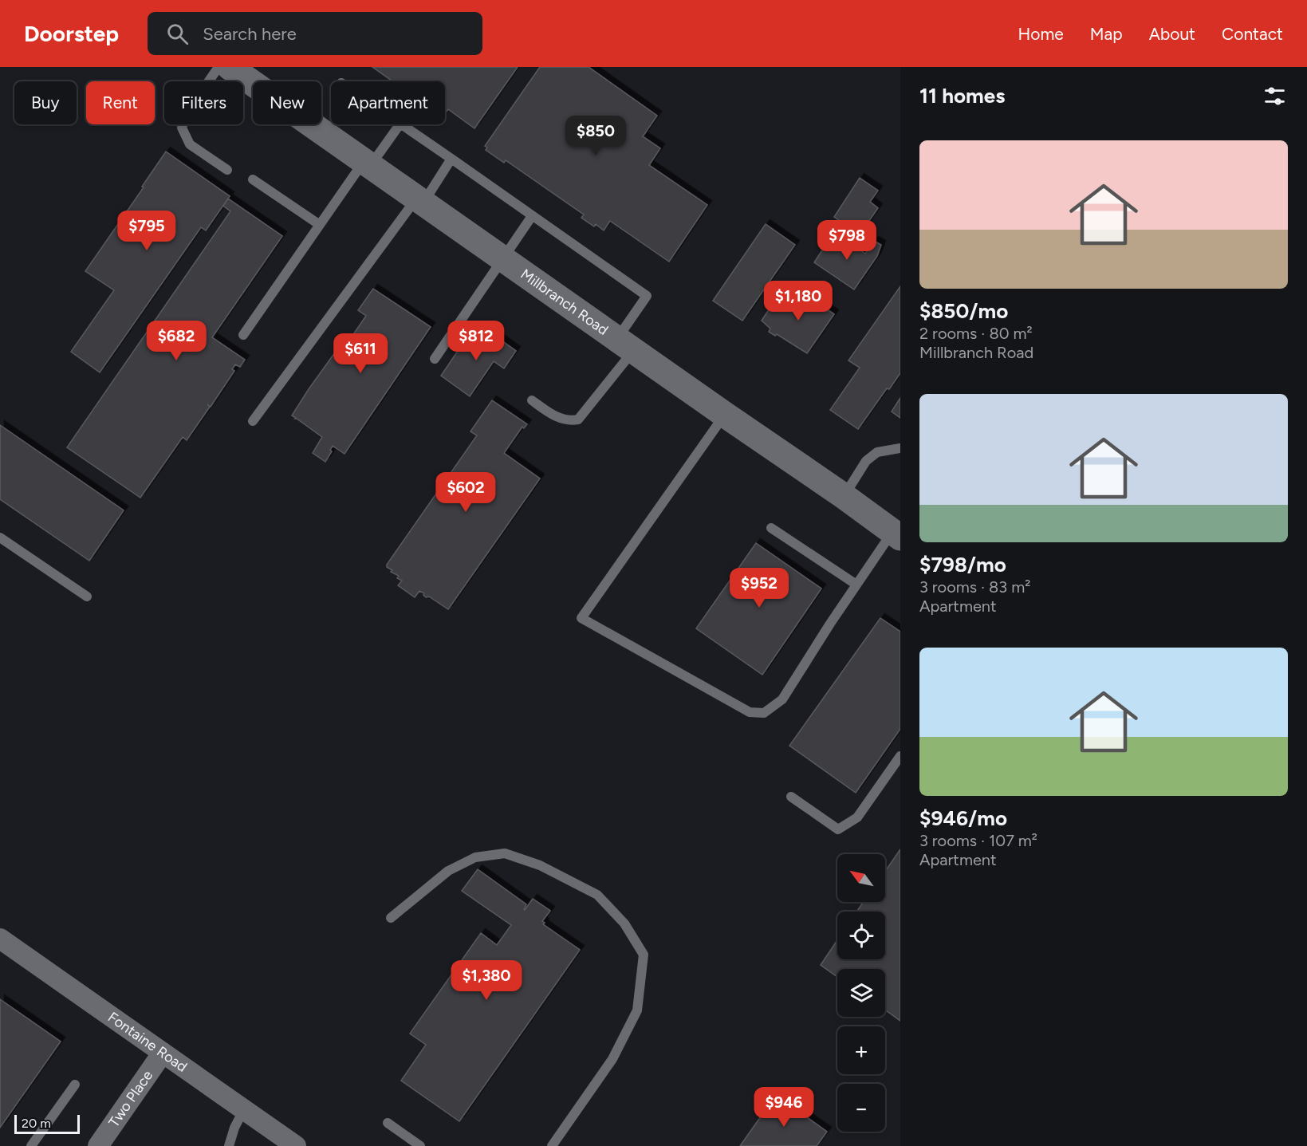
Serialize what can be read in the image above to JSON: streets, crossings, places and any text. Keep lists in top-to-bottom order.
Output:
{
  "streets": {
    "main road": ["Millbranch Road"],
    "street": ["Fontaine Road", "Two Place"]
  },
  "crossings": [
    ["Fontaine Road", "Two Place"]
  ],
  "scale_bar": "20 m",
  "north": "top left",
  "page": {
    "header": "Doorstep",
    "search": "Search here",
    "nav": [
      "Home",
      "Map",
      "About",
      "Contact"
    ],
    "heading": "11 homes",
    "chip": [
      "Buy",
      "Rent",
      "Filters",
      "New",
      "Apartment"
    ],
    "price": [
      "$850",
      "$795",
      "$798",
      "$1,180",
      "$682",
      "$812",
      "$611",
      "$602",
      "$952",
      "$1,380",
      "$946"
    ],
    "list": [
      {
        "name": "$850/mo",
        "note": "2 rooms · 80 m² · Millbranch Road"
      },
      {
        "name": "$798/mo",
        "note": "3 rooms · 83 m² · Apartment"
      },
      {
        "name": "$946/mo",
        "note": "3 rooms · 107 m² · Apartment"
      }
    ],
    "map_buttons": ["+", "−"],
    "scale": "20 m"
  }
}
